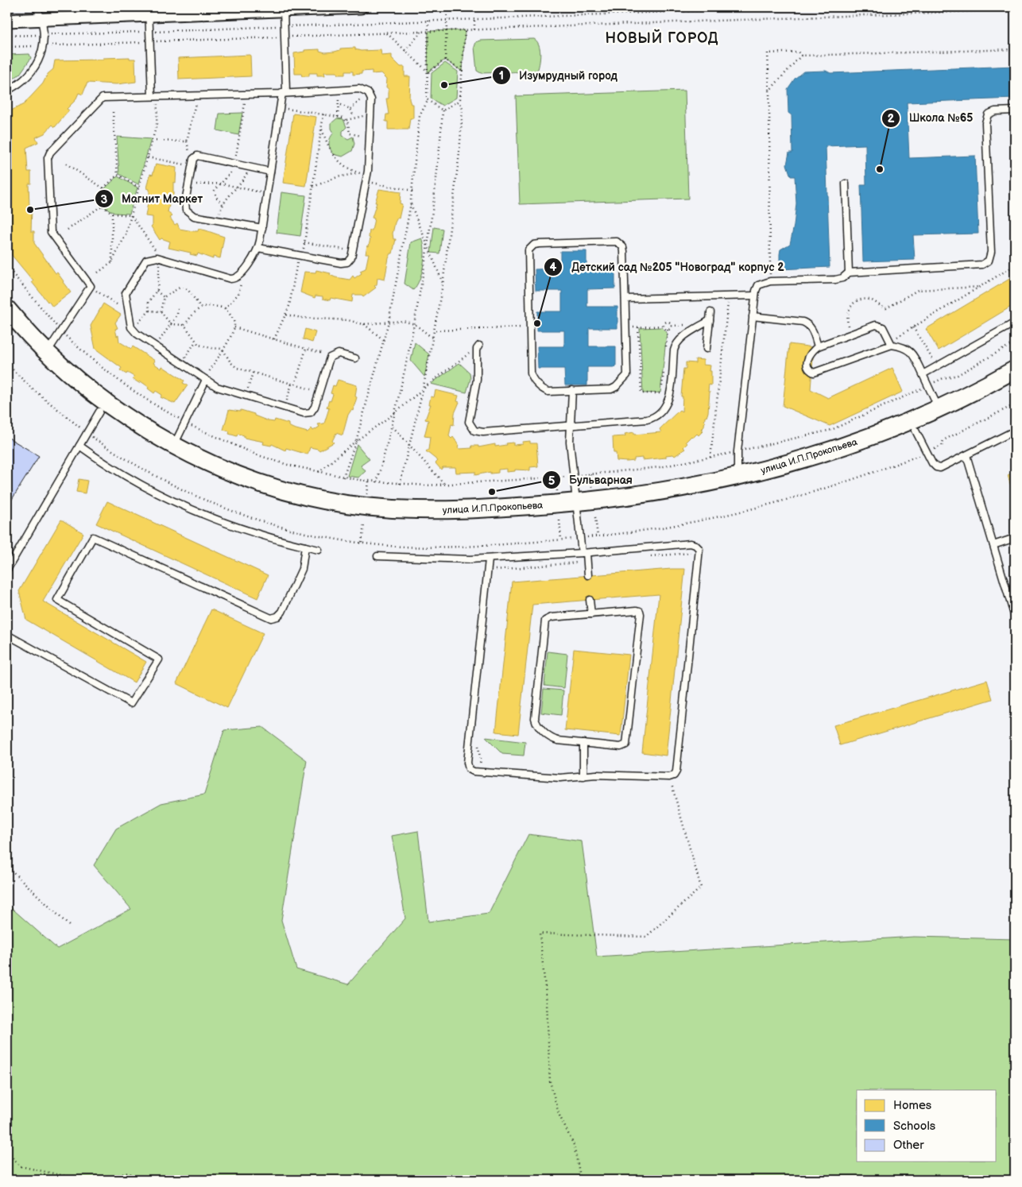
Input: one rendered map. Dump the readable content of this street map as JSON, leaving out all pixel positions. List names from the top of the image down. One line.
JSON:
{"streets":{"street":["улица И.П.Прокопьева"]},"districts":["НОВЫЙ ГОРОД"],"places":["Изумрудный город","Школа №65","Магнит Маркет","Детский сад №205 \"Новоград\" корпус 2","Бульварная"],"legend":["Homes","Schools","Other"]}
